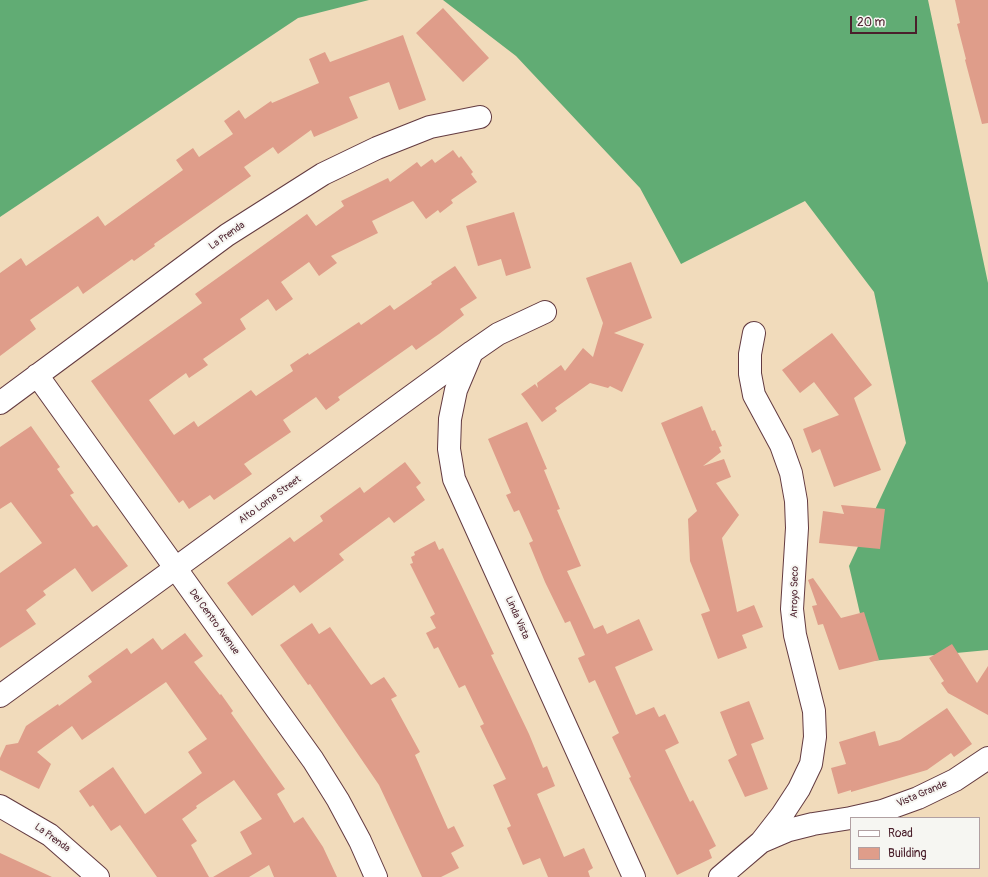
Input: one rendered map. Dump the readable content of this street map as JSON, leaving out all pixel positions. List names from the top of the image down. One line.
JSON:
{"streets":{"street":["La Prenda","Alto Loma Street","Arroyo Seco","Linda Vista","Del Centro Avenue","Vista Grande"]},"crossings":[["La Prenda","Del Centro Avenue"],["Alto Loma Street","Linda Vista"],["Alto Loma Street","Del Centro Avenue"],["Arroyo Seco","Vista Grande"]],"legend":["Road","Building"],"scale_bar":"20 m"}
